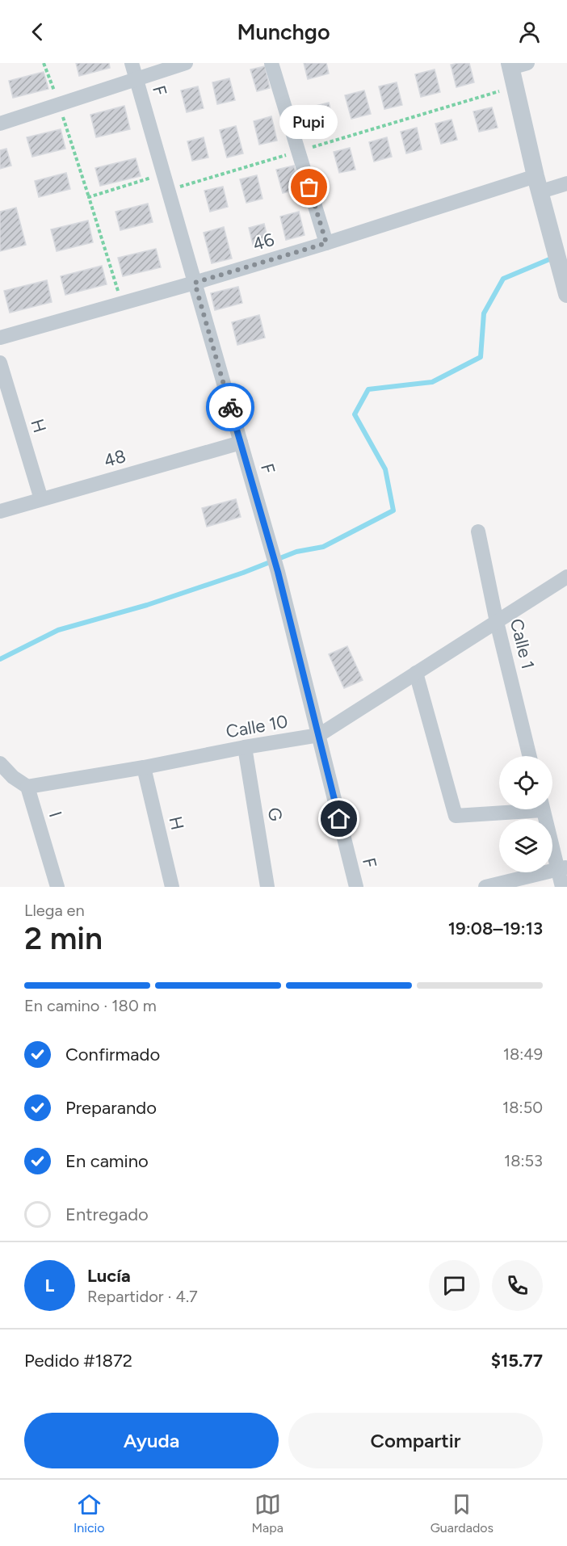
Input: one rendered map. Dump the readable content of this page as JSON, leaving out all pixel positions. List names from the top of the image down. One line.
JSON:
{"streets":{"street":["F","46","H","48","Calle 1","Calle 10","I","G"]},"crossings":[["F","46"],["F","48"],["F","Calle 10"],["H","48"],["H","Calle 10"],["Calle 1","Calle 10"],["Calle 10","I"],["Calle 10","G"]],"places":["Pupi"],"page":{"header":"Munchgo","bubble":"Pupi","heading":["2 min","Llega en","19:08–19:13"],"panel":["Lucía","Repartidor · 4.7","Pedido #1872","$15.77"],"bar":"En camino · 180 m","list":[["Confirmado","18:49"],["Preparando","18:50"],["En camino","18:53"],"Entregado"],"round":"L","buttons":["Ayuda","Compartir"],"tabs":["Inicio","Mapa","Guardados"]}}
